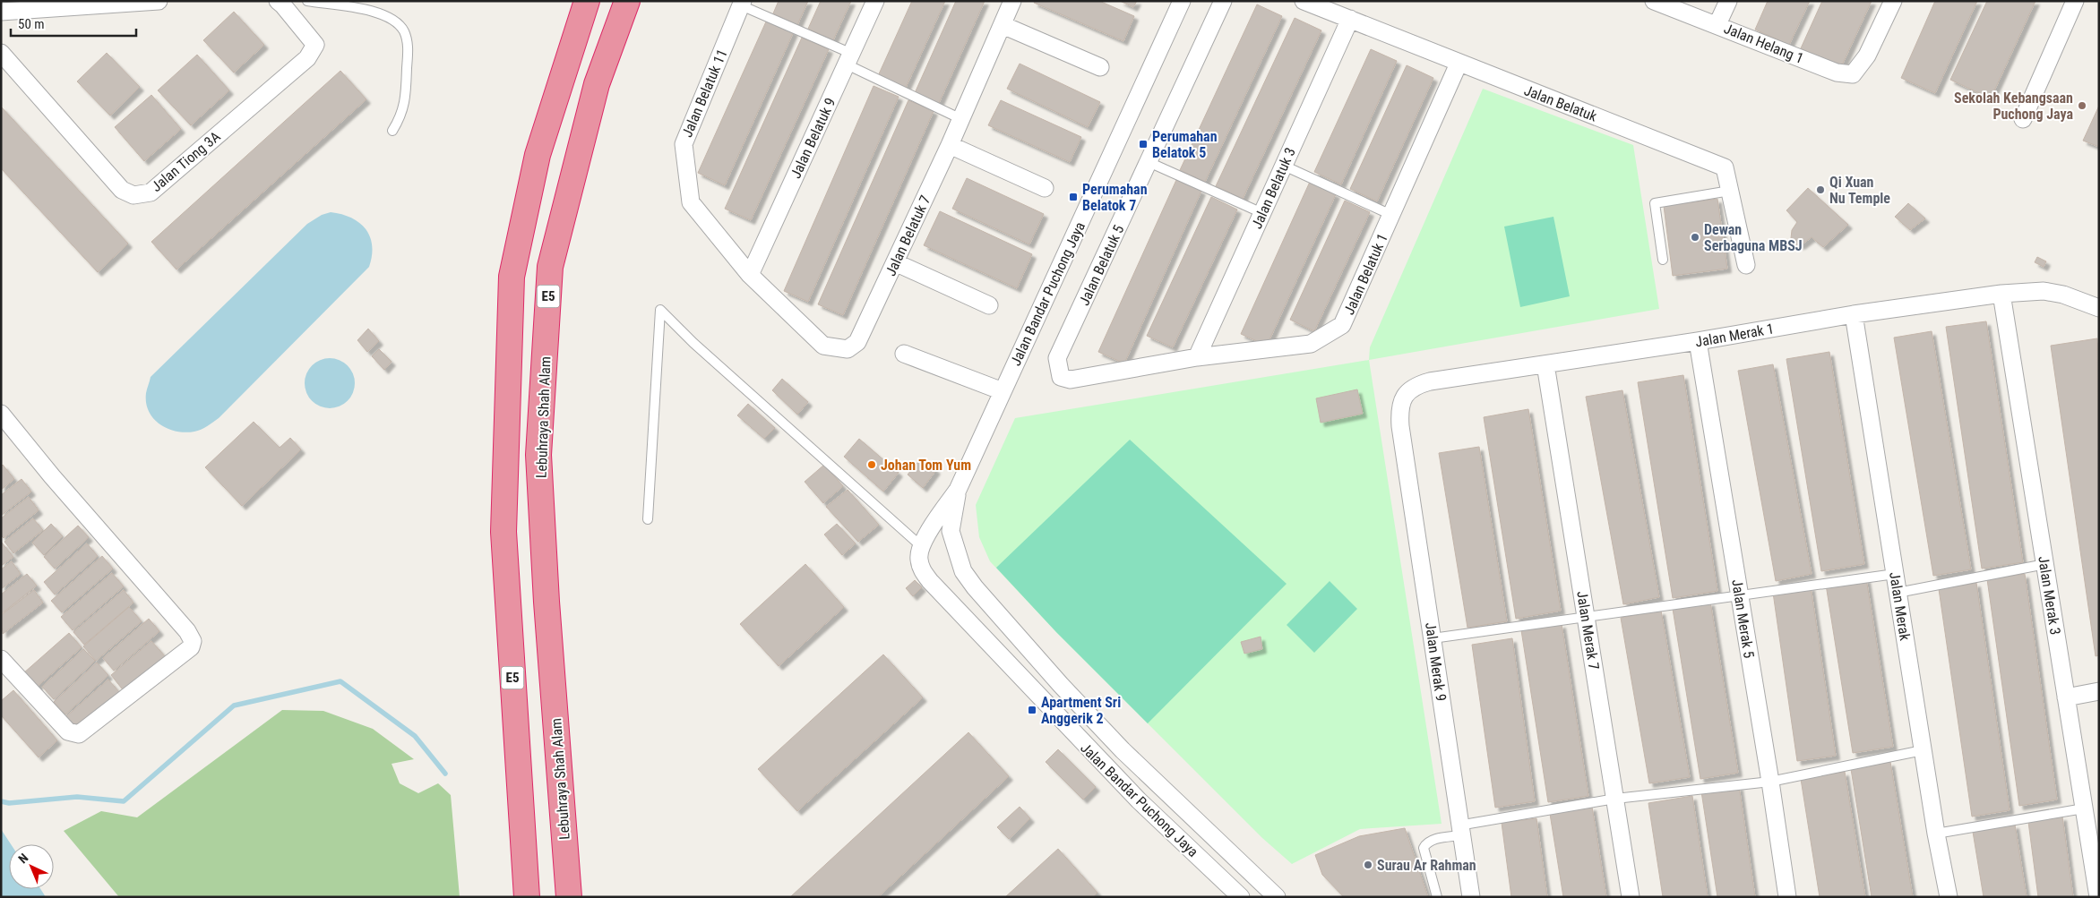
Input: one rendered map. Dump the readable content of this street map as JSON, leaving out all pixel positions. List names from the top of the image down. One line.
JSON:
{"streets":{"highway":["E5","Lebuhraya Shah Alam"],"street":["Jalan Helang 1","Jalan Belatuk 11","Jalan Belatuk","Jalan Belatuk 9","Jalan Tiong 3A","Jalan Belatuk 3","Jalan Belatuk 7","Jalan Belatuk 5","Jalan Belatuk 1","Jalan Bandar Puchong Jaya","Jalan Merak 1","Jalan Merak 3","Jalan Merak","Jalan Merak 5","Jalan Merak 7","Jalan Merak 9"]},"crossings":[["Jalan Belatuk 11","Jalan Belatuk 9"],["Jalan Belatuk 11","Jalan Belatuk 7"],["Jalan Belatuk","Jalan Belatuk 3"],["Jalan Belatuk","Jalan Belatuk 1"],["Jalan Belatuk 9","Jalan Belatuk 7"],["Jalan Belatuk 3","Jalan Belatuk 1"],["Jalan Belatuk 5","Jalan Belatuk 1"],["Jalan Merak 1","Jalan Merak 3"],["Jalan Merak 1","Jalan Merak"],["Jalan Merak 1","Jalan Merak 5"],["Jalan Merak 1","Jalan Merak 7"],["Jalan Merak 1","Jalan Merak 9"]],"places":{"other":["Sekolah Kebangsaan Puchong Jaya","Qi Xuan Nu Temple","Dewan Serbaguna MBSJ","Johan Tom Yum","Surau Ar Rahman"],"transit":["Perumahan Belatok 5","Perumahan Belatok 7","Apartment Sri Anggerik 2"]},"scale_bar":"50 m","north":"top left"}
